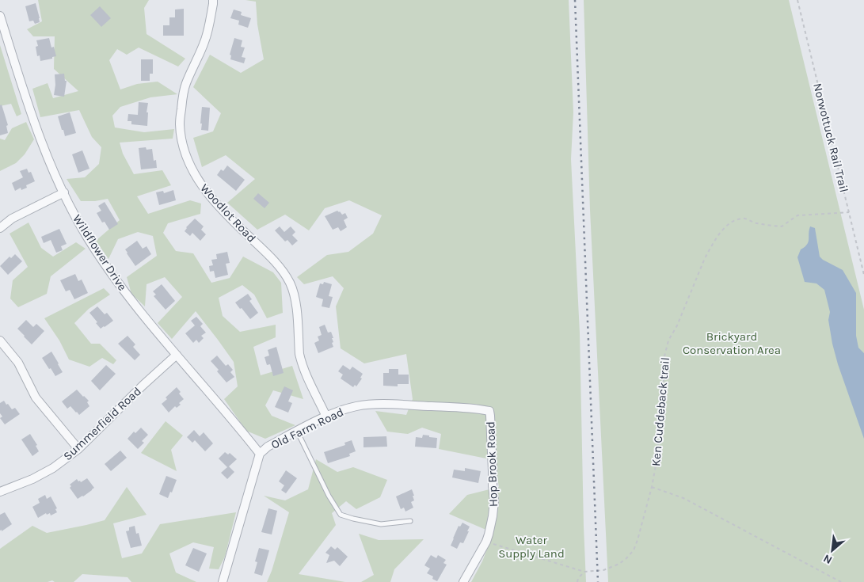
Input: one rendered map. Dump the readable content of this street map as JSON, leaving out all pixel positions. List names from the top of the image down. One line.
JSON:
{"streets":{"street":["Woodlot Road","Wildflower Drive","Summerfield Road","Old Farm Road","Hop Brook Road"],"path":["Norwottuck Rail Trail","Ken Cuddeback trail"]},"crossings":[["Norwottuck Rail Trail","Ken Cuddeback trail"],["Woodlot Road","Old Farm Road"],["Wildflower Drive","Summerfield Road"],["Wildflower Drive","Old Farm Road"],["Old Farm Road","Hop Brook Road"]],"parks":["Brickyard Conservation Area","Water Supply Land"],"north":"bottom left"}
